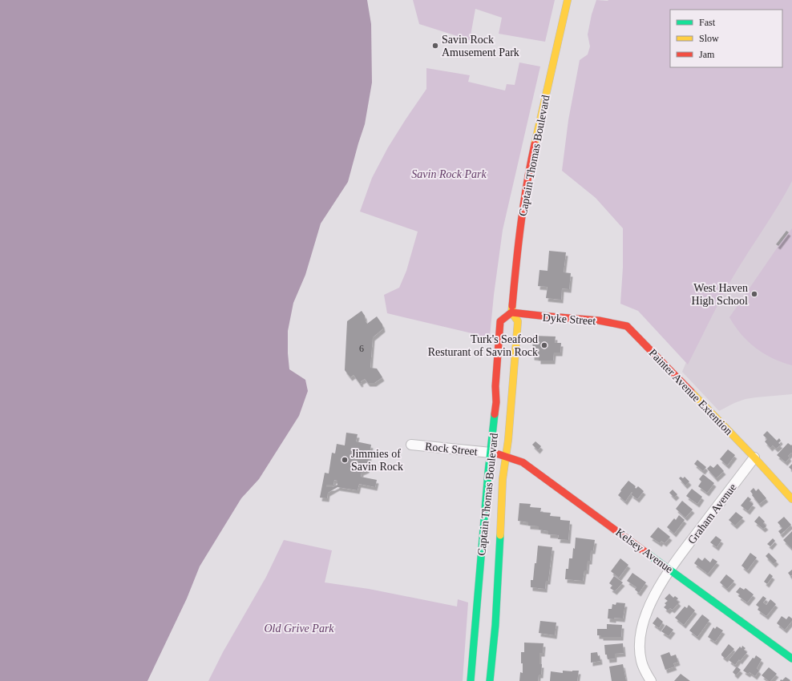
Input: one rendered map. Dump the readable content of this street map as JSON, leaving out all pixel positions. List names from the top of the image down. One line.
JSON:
{"streets":{"main road":["Captain Thomas Boulevard","Dyke Street","Painter Avenue Extention","Kelsey Avenue"],"street":["Rock Street","Graham Avenue"]},"crossings":[["Captain Thomas Boulevard","Dyke Street"],["Captain Thomas Boulevard","Rock Street"],["Captain Thomas Boulevard","Kelsey Avenue"],["Dyke Street","Painter Avenue Extention"],["Painter Avenue Extention","Graham Avenue"],["Rock Street","Kelsey Avenue"],["Graham Avenue","Kelsey Avenue"]],"parks":["Savin Rock Park","Old Grive Park"],"places":["Savin Rock Amusement Park","West Haven High School","Turk's Seafood Resturant of Savin Rock","Jimmies of Savin Rock"],"house_numbers":["6"],"legend":["Fast","Slow","Jam"]}
